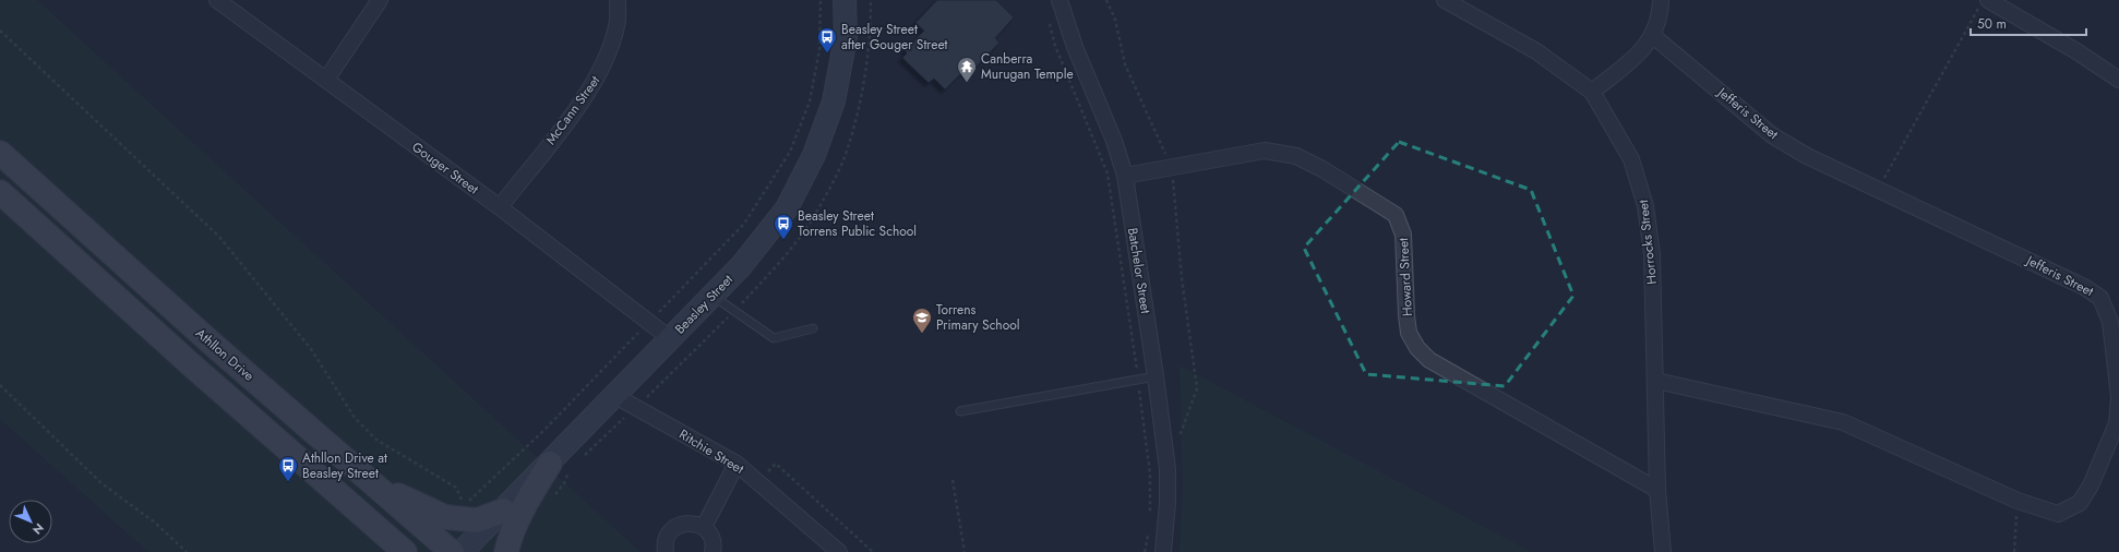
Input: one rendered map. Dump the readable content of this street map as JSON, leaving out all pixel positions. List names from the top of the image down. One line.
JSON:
{"streets":{"main road":["Beasley Street","Athllon Drive"],"street":["McCann Street","Jefferis Street","Gouger Street","Horrocks Street","Batchelor Street","Howard Street","Ritchie Street"]},"crossings":[["McCann Street","Gouger Street"],["Jefferis Street","Horrocks Street"],["Gouger Street","Beasley Street"],["Horrocks Street","Howard Street"],["Batchelor Street","Howard Street"],["Beasley Street","Ritchie Street"]],"places":{"bus stop":["Beasley Street after Gouger Street","Beasley Street Torrens Public School","Athllon Drive at Beasley Street"],"temple":["Canberra Murugan Temple"],"school or university":["Torrens Primary School"]},"scale_bar":"50 m","north":"bottom right"}
